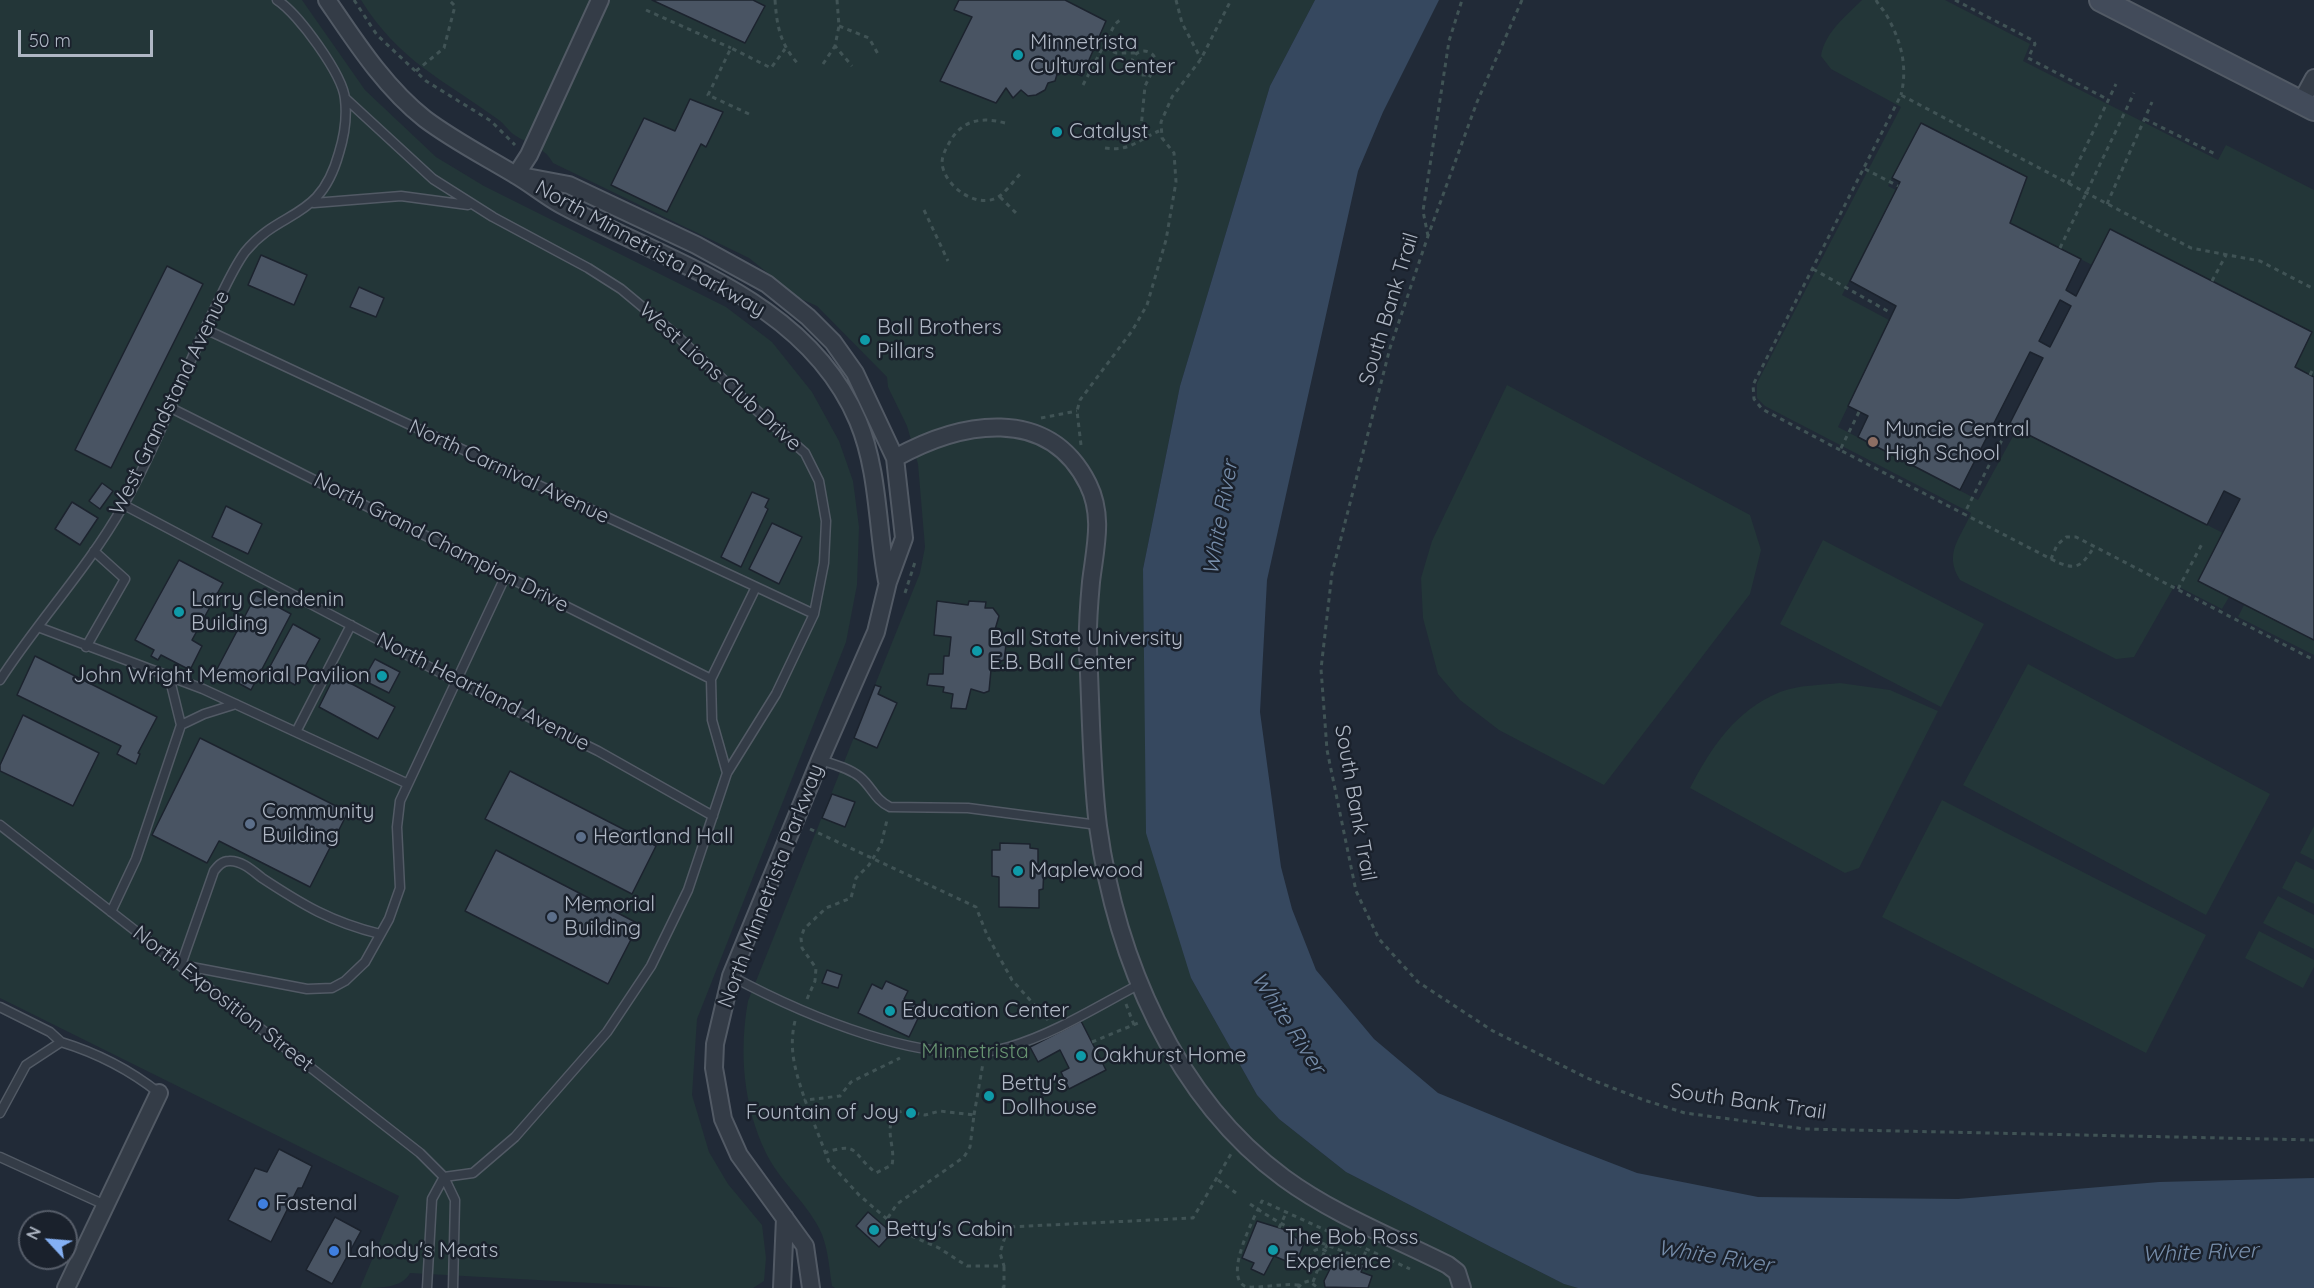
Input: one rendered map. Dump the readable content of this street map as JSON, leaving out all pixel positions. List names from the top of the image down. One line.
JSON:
{"streets":{"street":["North Minnetrista Parkway"],"lane":["West Lions Club Drive","West Grandstand Avenue","North Carnival Avenue","North Grand Champion Drive","North Heartland Avenue","North Exposition Street"],"path":["South Bank Trail"]},"crossings":[["West Lions Club Drive","North Carnival Avenue"],["West Lions Club Drive","North Heartland Avenue"],["West Lions Club Drive","North Exposition Street"],["West Grandstand Avenue","North Carnival Avenue"],["West Grandstand Avenue","North Grand Champion Drive"],["West Grandstand Avenue","North Heartland Avenue"]],"water":["White River"],"parks":["Minnetrista"],"places":["Minnetrista Cultural Center","Catalyst","Ball Brothers Pillars","Muncie Central High School","Larry Clendenin Building","Ball State University E.B. Ball Center","John Wright Memorial Pavilion","Community Building","Heartland Hall","Maplewood","Memorial Building","Education Center","Oakhurst Home","Betty's Dollhouse","Fountain of Joy","Fastenal","Betty's Cabin","The Bob Ross Experience","Lahody's Meats"],"scale_bar":"50 m","north":"top left"}
